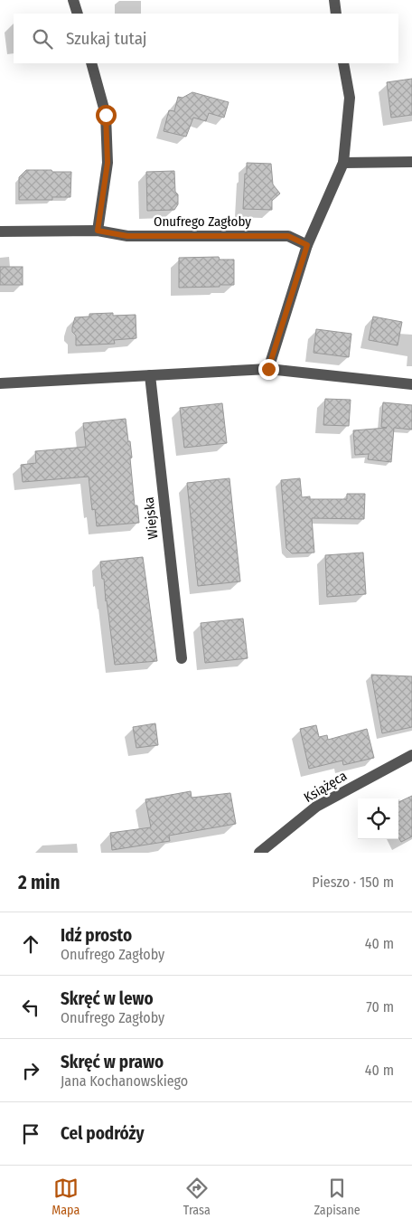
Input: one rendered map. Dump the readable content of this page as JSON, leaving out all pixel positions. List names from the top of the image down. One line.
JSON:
{"streets":{"street":["Onufrego Zagłoby","Wiejska","Książęca"]},"page":{"search":"Szukaj tutaj","heading":["2 min","Pieszo · 150 m"],"list":[["Idź prosto","Onufrego Zagłoby","40 m"],["Skręć w lewo","Onufrego Zagłoby","70 m"],["Skręć w prawo","Jana Kochanowskiego","40 m"],"Cel podróży"],"nav":["Mapa","Trasa","Zapisane"]}}
